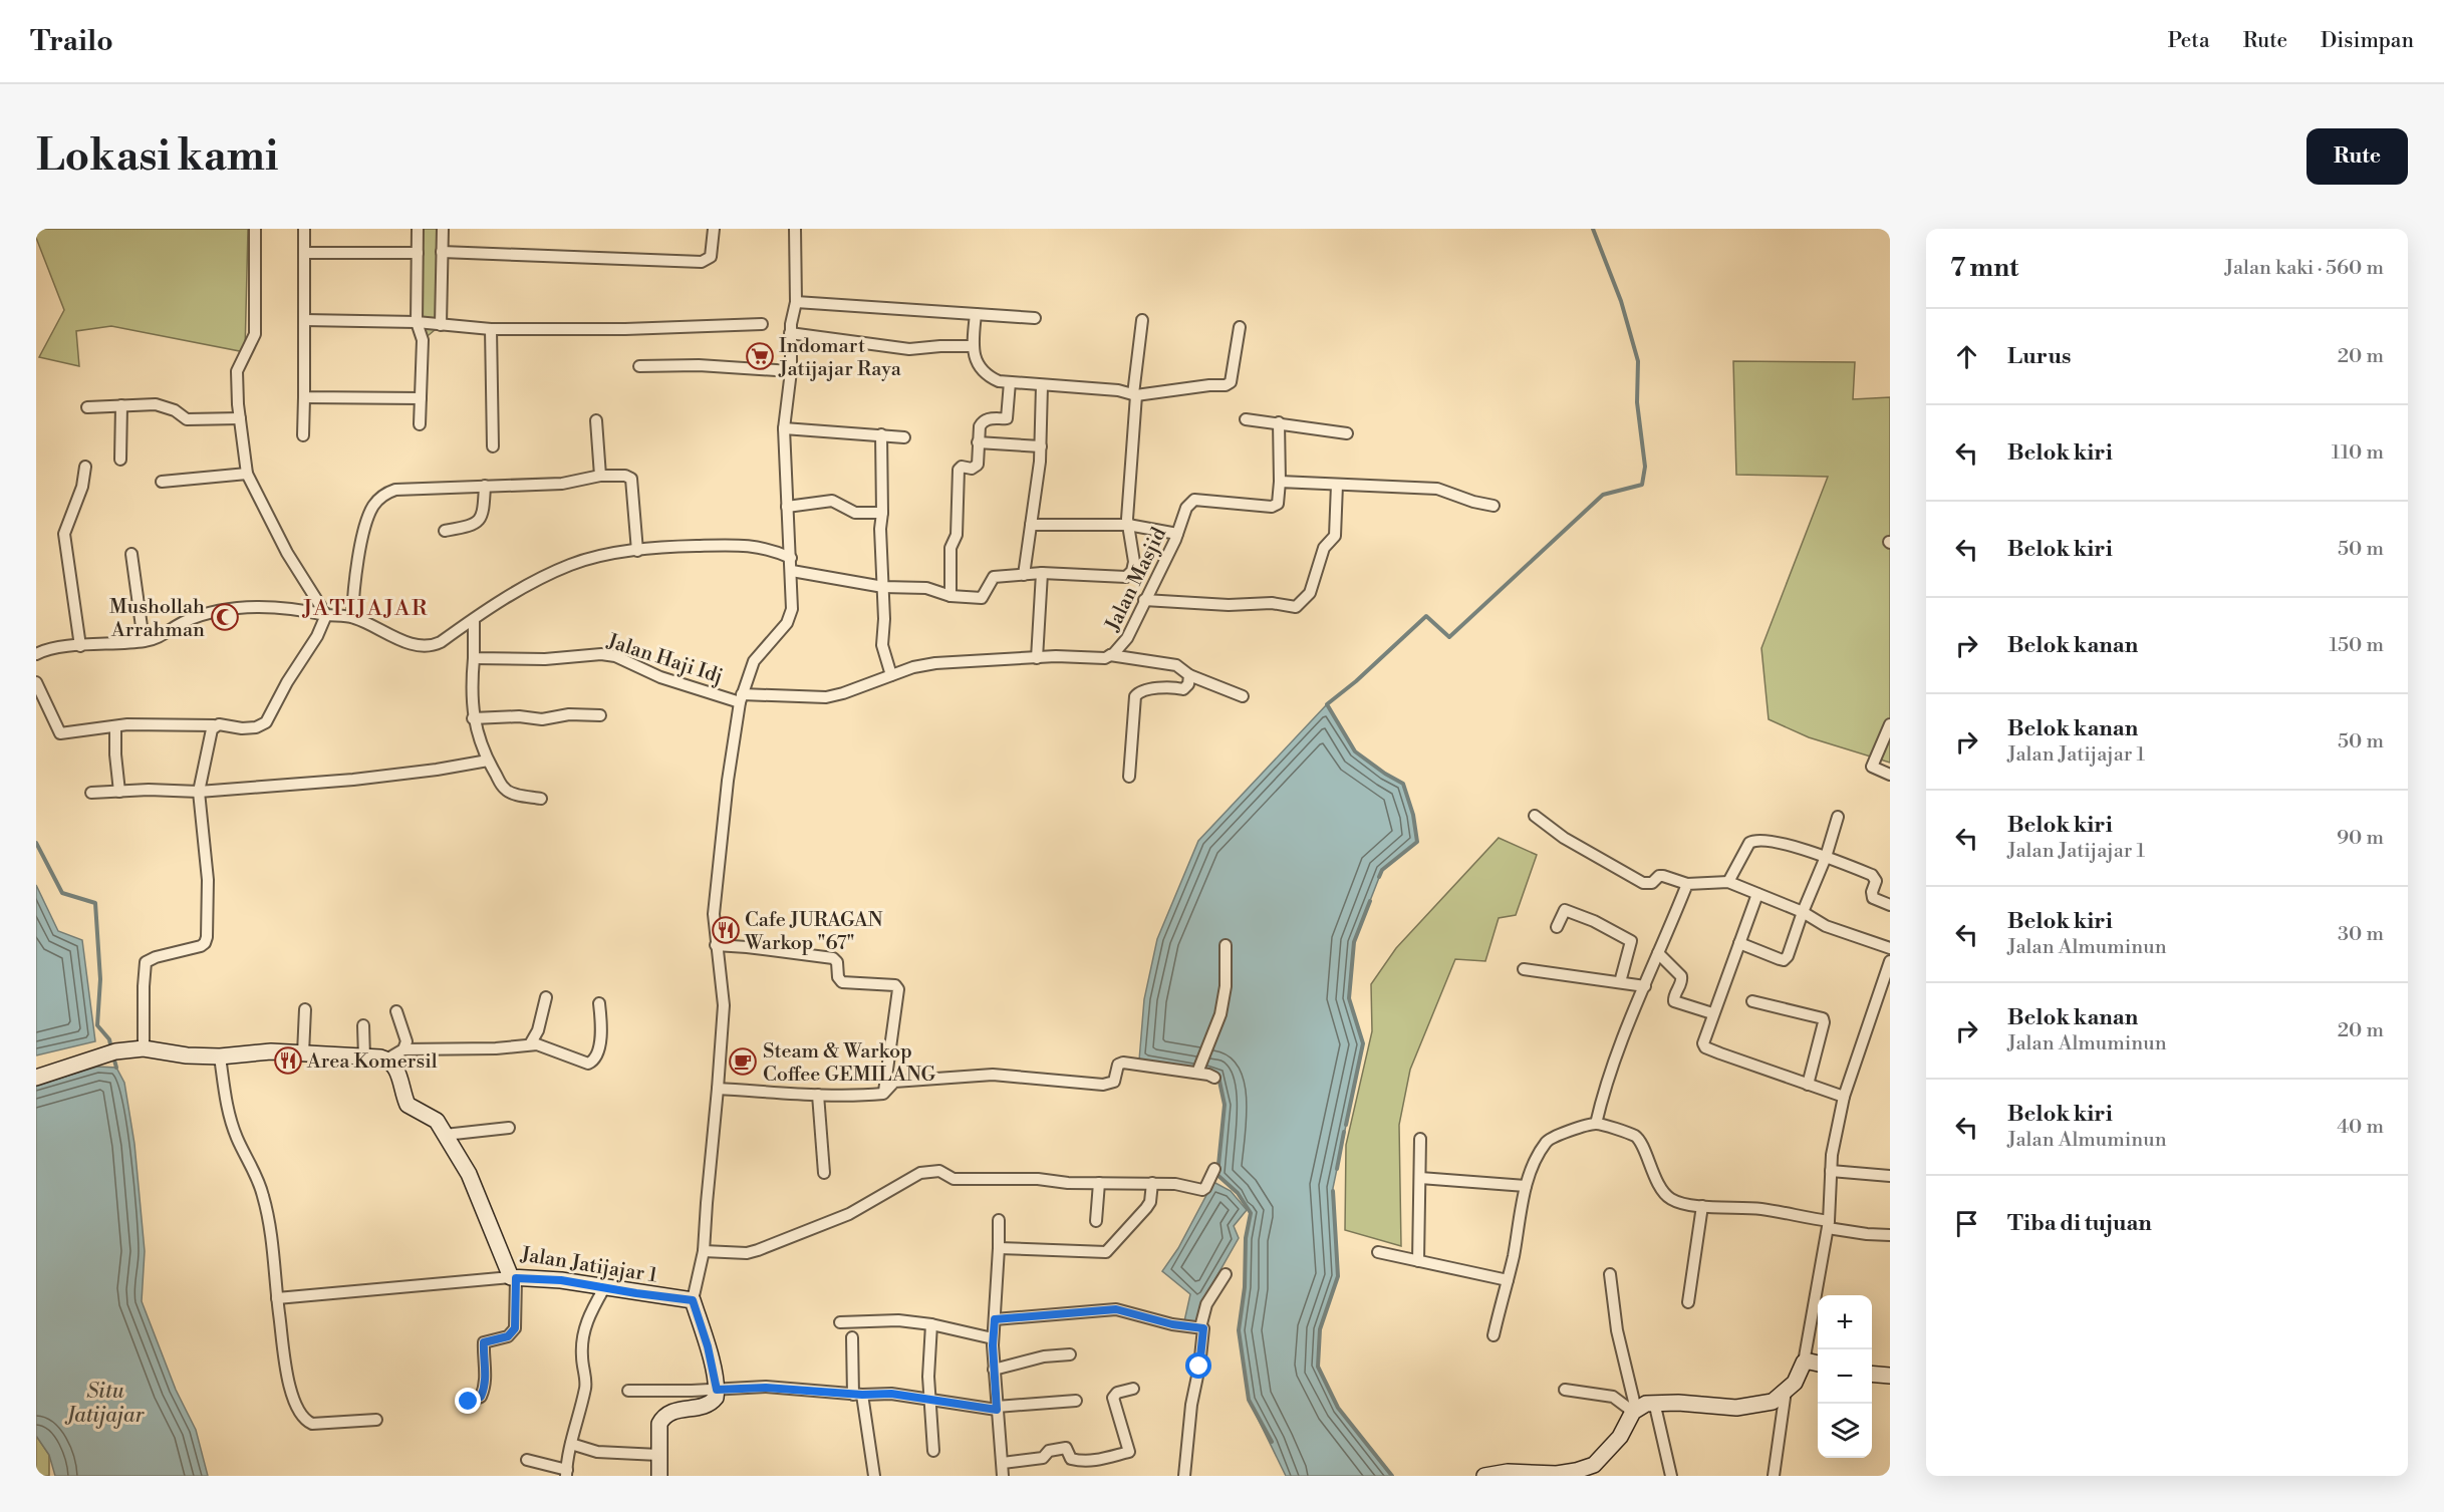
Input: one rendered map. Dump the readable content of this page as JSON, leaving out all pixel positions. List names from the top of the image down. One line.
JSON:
{"streets":{"street":["Jalan Masjid","Jalan Haji Idj","Jalan Jatijajar 1"]},"crossings":[["Jalan Masjid","Jalan Haji Idj"]],"districts":["JATIJAJAR"],"water":["Situ Jatijajar"],"places":{"supermarket":["Indomart Jatijajar Raya"],"mosque":["Mushollah Arrahman"],"restaurant":["Cafe JURAGAN Warkop \"67\"","Area Komersil"],"cafe":["Steam & Warkop Coffee GEMILANG"]},"page":{"header":"Trailo","nav":["Peta","Rute","Disimpan"],"buttons":"Rute","title":"Lokasi kami","heading":["7 mnt","Jalan kaki · 560 m"],"list":[["Lurus","20 m"],["Belok kiri","110 m"],["Belok kiri","50 m"],["Belok kanan","150 m"],["Belok kanan","Jalan Jatijajar 1","50 m"],["Belok kiri","Jalan Jatijajar 1","90 m"],["Belok kiri","Jalan Almuminun","30 m"],["Belok kanan","Jalan Almuminun","20 m"],["Belok kiri","Jalan Almuminun","40 m"],"Tiba di tujuan"],"map_buttons":["+","−"]}}
